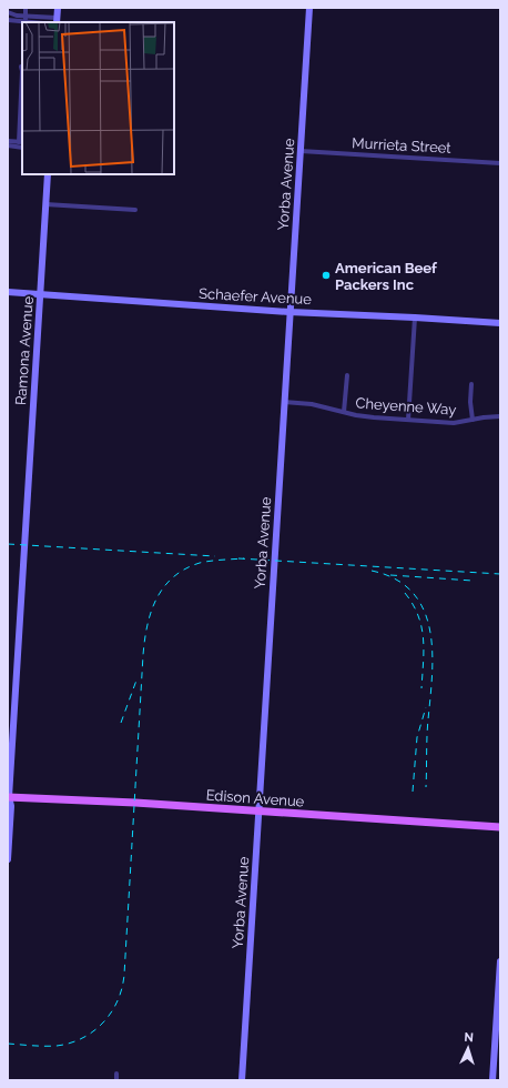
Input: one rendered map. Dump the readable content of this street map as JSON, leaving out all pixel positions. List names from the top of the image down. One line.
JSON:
{"streets":{"main road":["Edison Avenue"],"street":["Murrieta Street","Yorba Avenue","Schaefer Avenue","Ramona Avenue","Cheyenne Way"]},"crossings":[["Murrieta Street","Yorba Avenue"],["Yorba Avenue","Schaefer Avenue"],["Yorba Avenue","Cheyenne Way"],["Yorba Avenue","Edison Avenue"],["Schaefer Avenue","Ramona Avenue"],["Ramona Avenue","Edison Avenue"]],"places":["American Beef Packers Inc"],"north":"top"}
